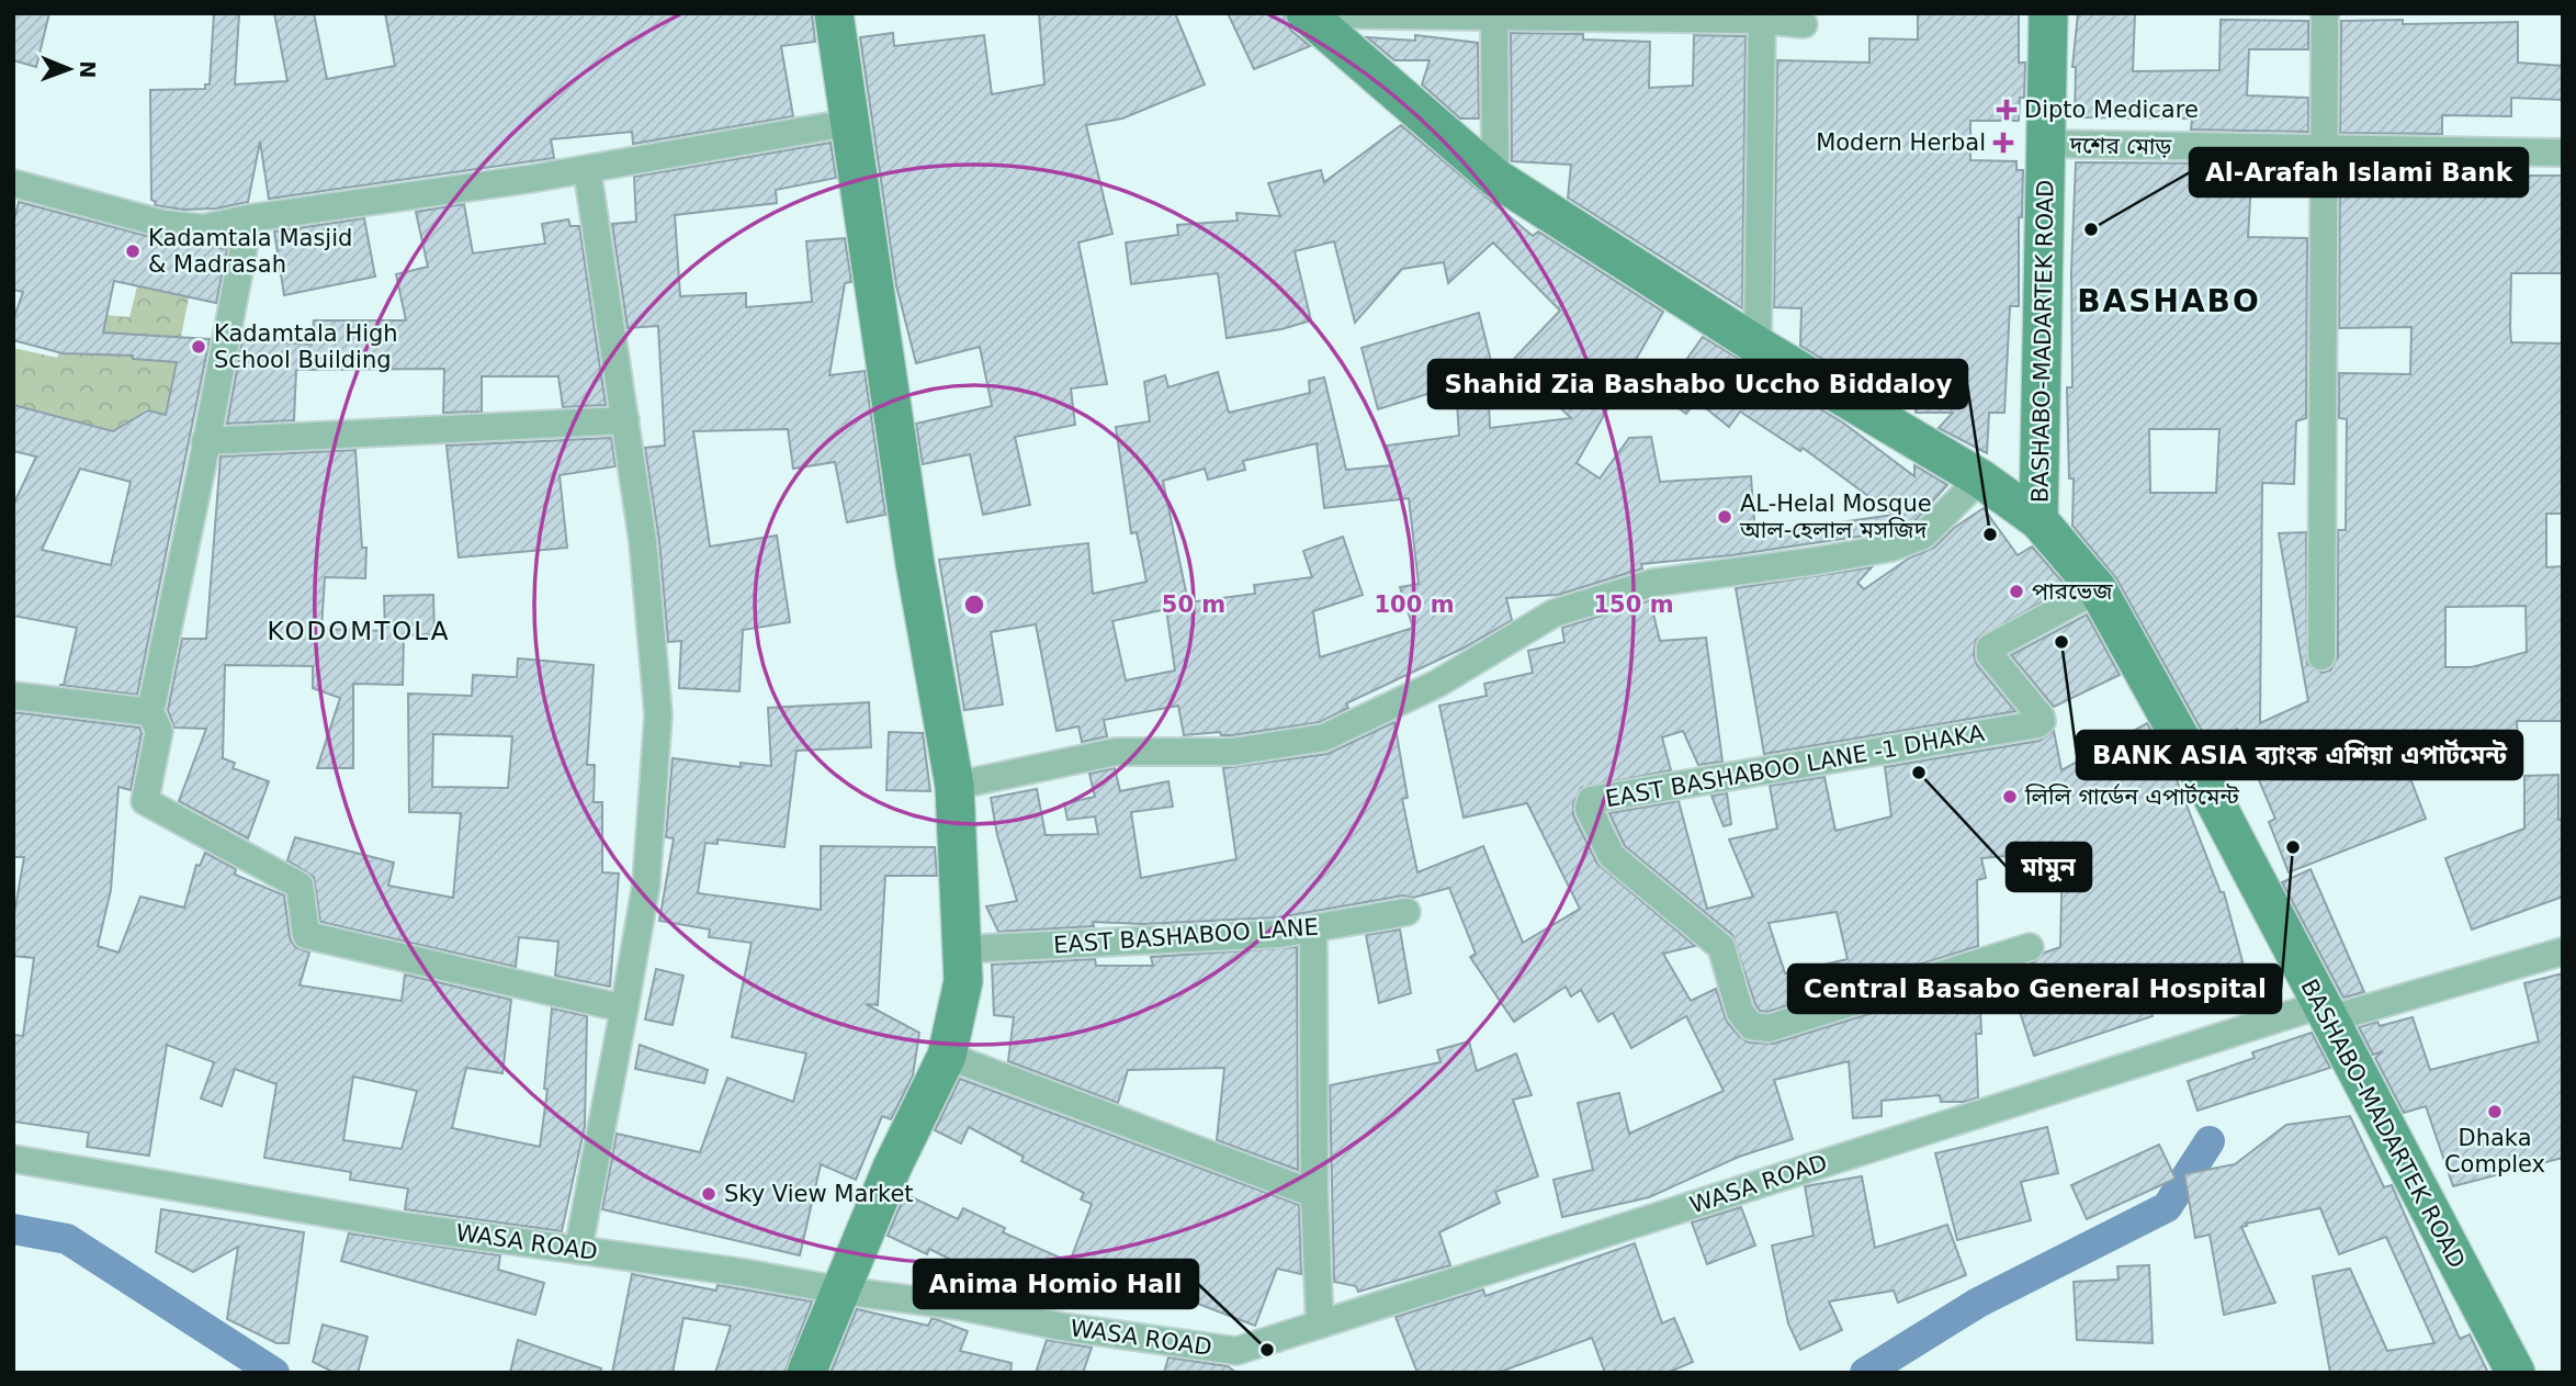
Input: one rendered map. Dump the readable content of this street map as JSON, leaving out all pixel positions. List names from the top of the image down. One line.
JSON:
{"streets":{"street":["দশের মোড়","BASHABO-MADARTEK ROAD","EAST BASHABOO LANE -1 DHAKA","EAST BASHABOO LANE","WASA ROAD"]},"crossings":[["দশের মোড়","BASHABO-MADARTEK ROAD"],["BASHABO-MADARTEK ROAD","EAST BASHABOO LANE -1 DHAKA"],["BASHABO-MADARTEK ROAD","WASA ROAD"]],"districts":["BASHABO","KODOMTOLA"],"places":{"health":["Dipto Medicare","Modern Herbal"],"other":["Al-Arafah Islami Bank","Kadamtala Masjid & Madrasah","Kadamtala High School Building","AL-Helal Mosque আল-হেলাল মসজিদ","Shahid Zia Bashabo Uccho Biddaloy","পারভেজ","BANK ASIA ব্যাংক এশিয়া এপার্টমেন্ট","মামুন","লিলি গার্ডেন এপার্টমেন্ট","Central Basabo General Hospital","Dhaka Complex","Sky View Market","Anima Homio Hall"]},"north":"right","rings":["50 m","100 m","150 m"]}
